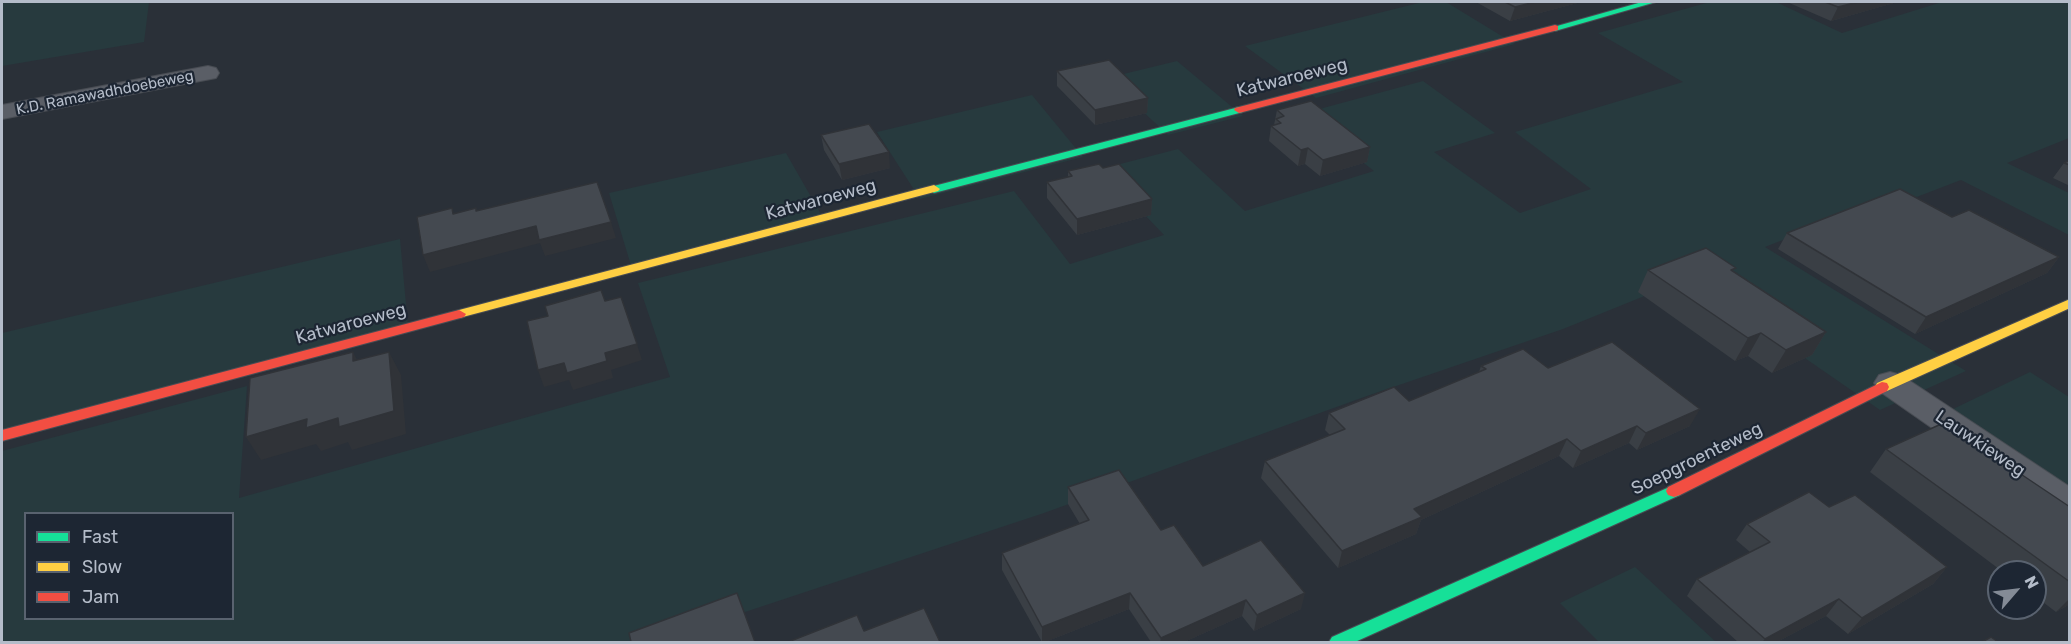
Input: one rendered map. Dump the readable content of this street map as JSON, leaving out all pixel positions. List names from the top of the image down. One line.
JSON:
{"streets":{"street":["Katwaroeweg","K.D. Ramawadhdoebeweg","Lauwkieweg","Soepgroenteweg"]},"crossings":[["Lauwkieweg","Soepgroenteweg"]],"legend":["Fast","Slow","Jam"],"north":"top right"}
